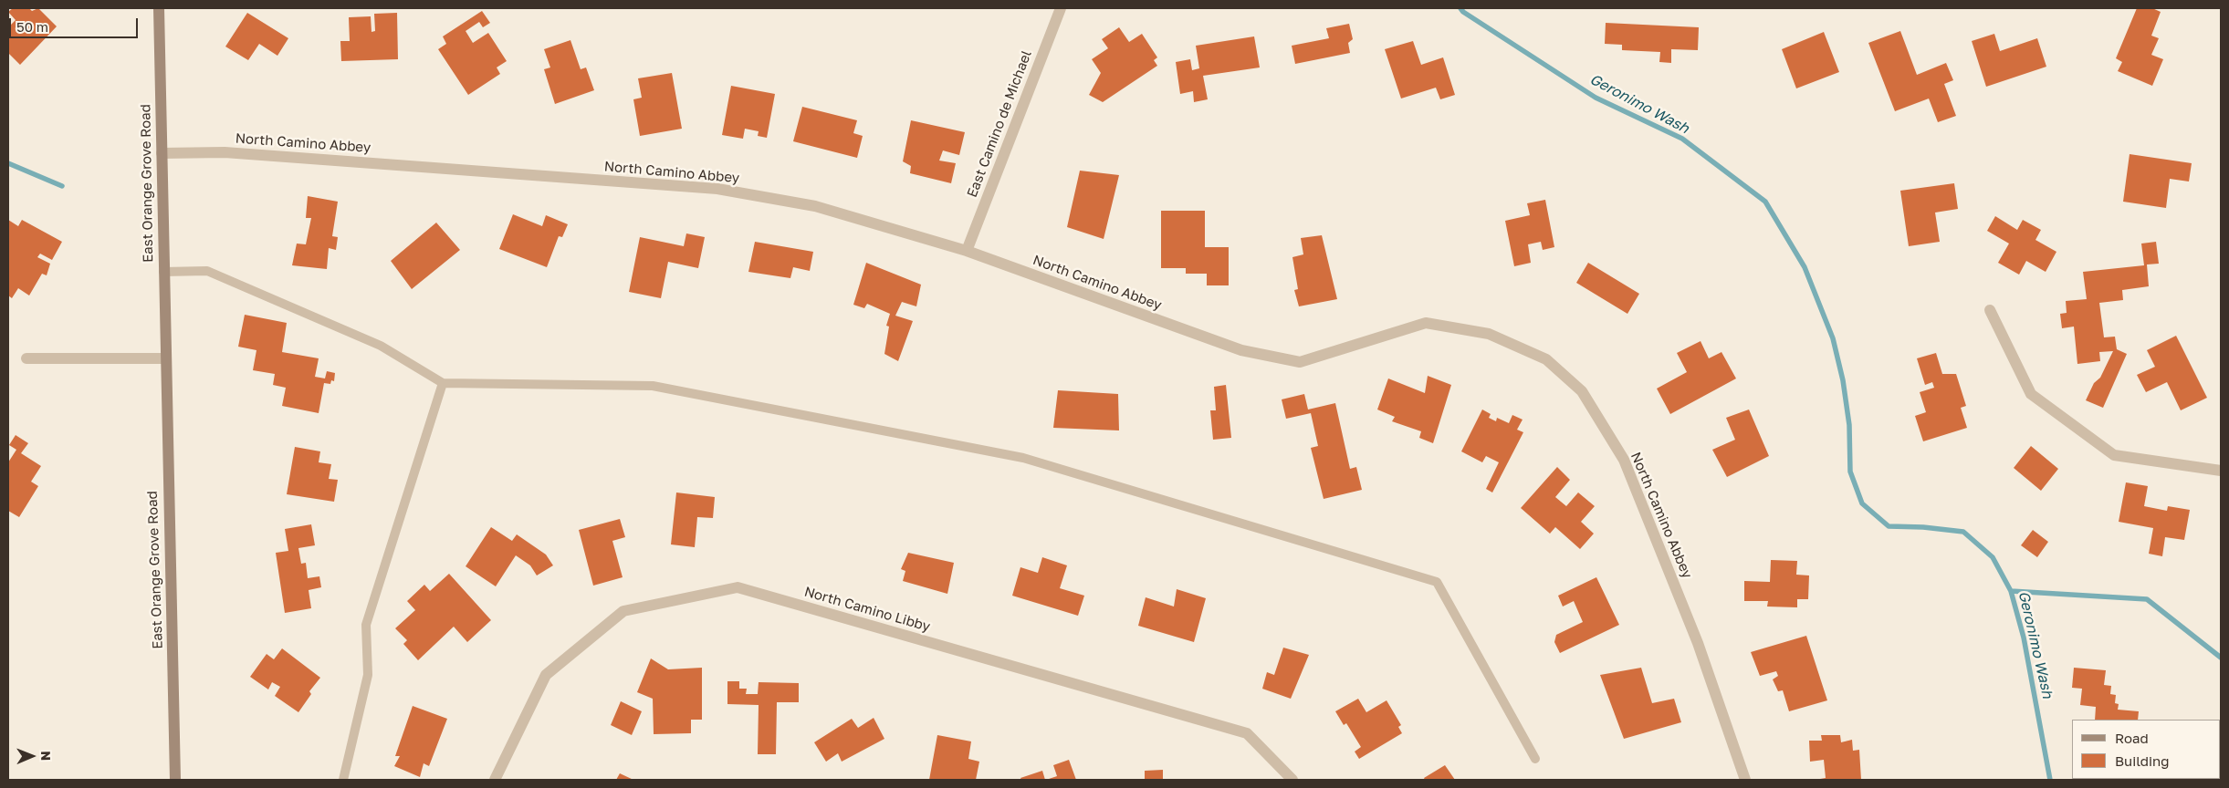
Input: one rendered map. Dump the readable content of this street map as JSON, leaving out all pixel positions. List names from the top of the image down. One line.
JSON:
{"streets":{"main road":["East Orange Grove Road"],"street":["East Camino de Michael","North Camino Abbey","North Camino Libby"]},"crossings":[["East Camino de Michael","North Camino Abbey"],["North Camino Abbey","East Orange Grove Road"]],"water":["Geronimo Wash"],"legend":["Road","Building"],"scale_bar":"50 m","north":"right"}
